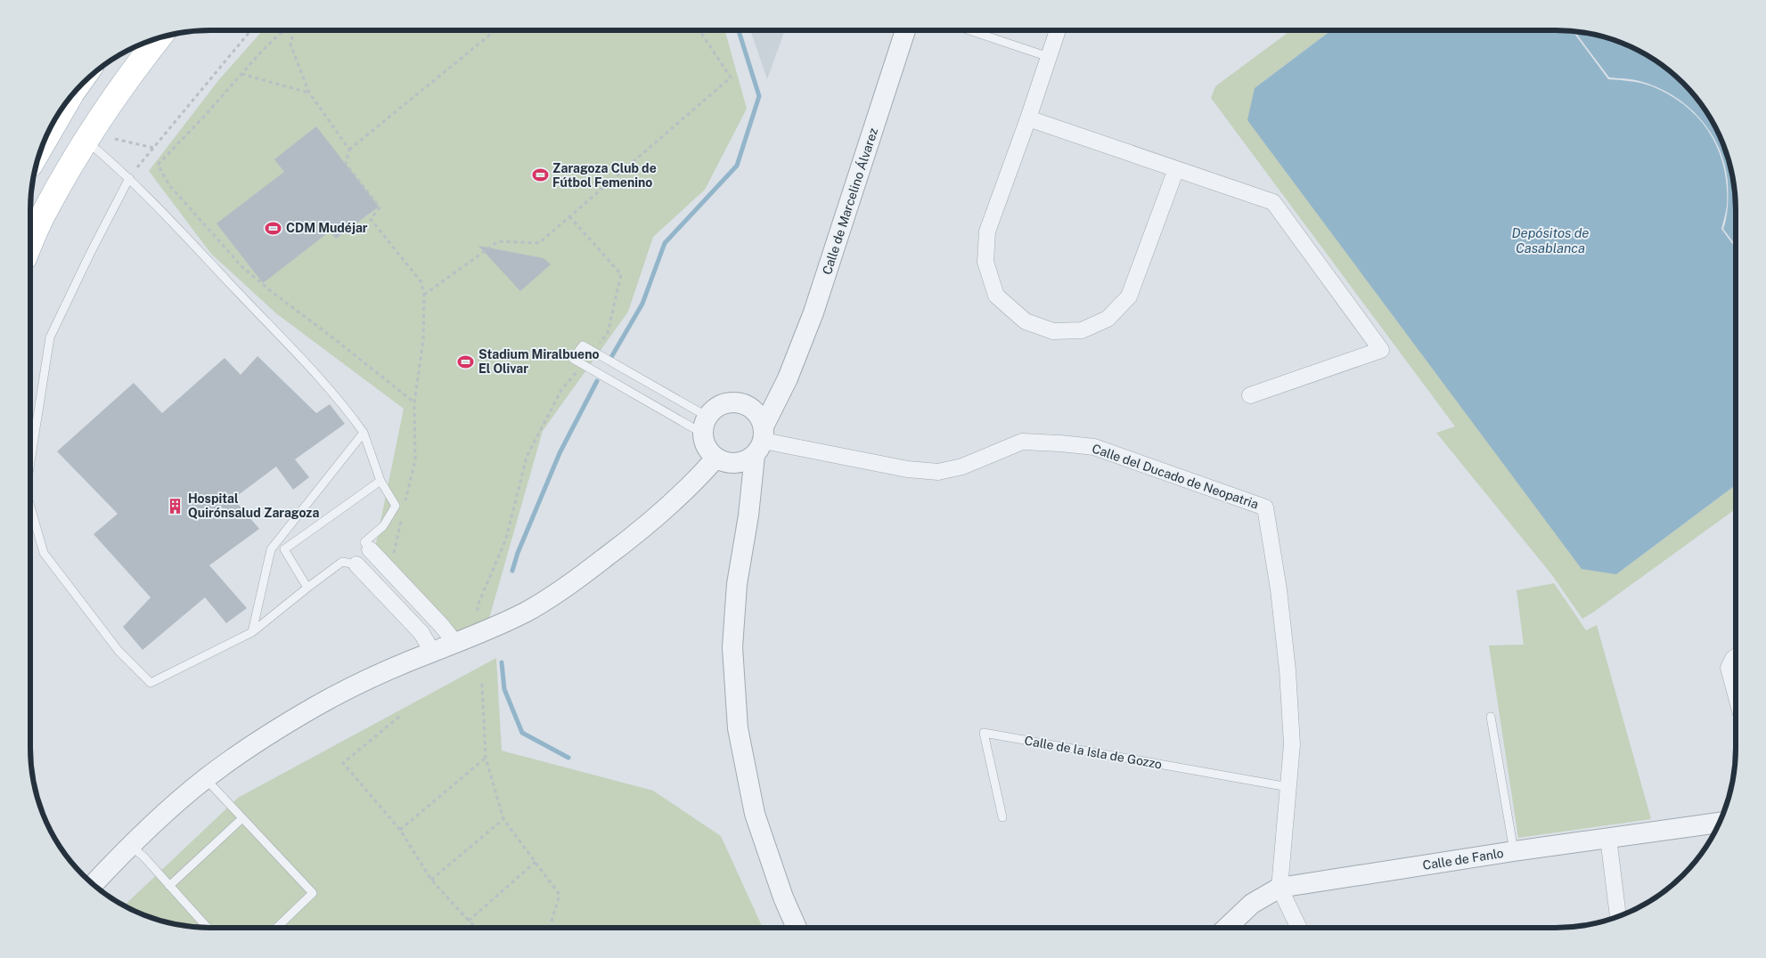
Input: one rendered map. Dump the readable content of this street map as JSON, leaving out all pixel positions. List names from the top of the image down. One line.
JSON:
{"streets":{"street":["Calle de Marcelino Álvarez","Calle del Ducado de Neopatria","Calle de Fanlo"],"lane":["Calle de la Isla de Gozzo"]},"crossings":[["Calle de Marcelino Álvarez","Calle del Ducado de Neopatria"],["Calle del Ducado de Neopatria","Calle de la Isla de Gozzo"],["Calle del Ducado de Neopatria","Calle de Fanlo"]],"water":["Depósitos de Casablanca"],"places":{"sports":["Zaragoza Club de Fútbol Femenino","CDM Mudéjar","Stadium Miralbueno El Olivar"],"building":["Hospital Quirónsalud Zaragoza"]}}
